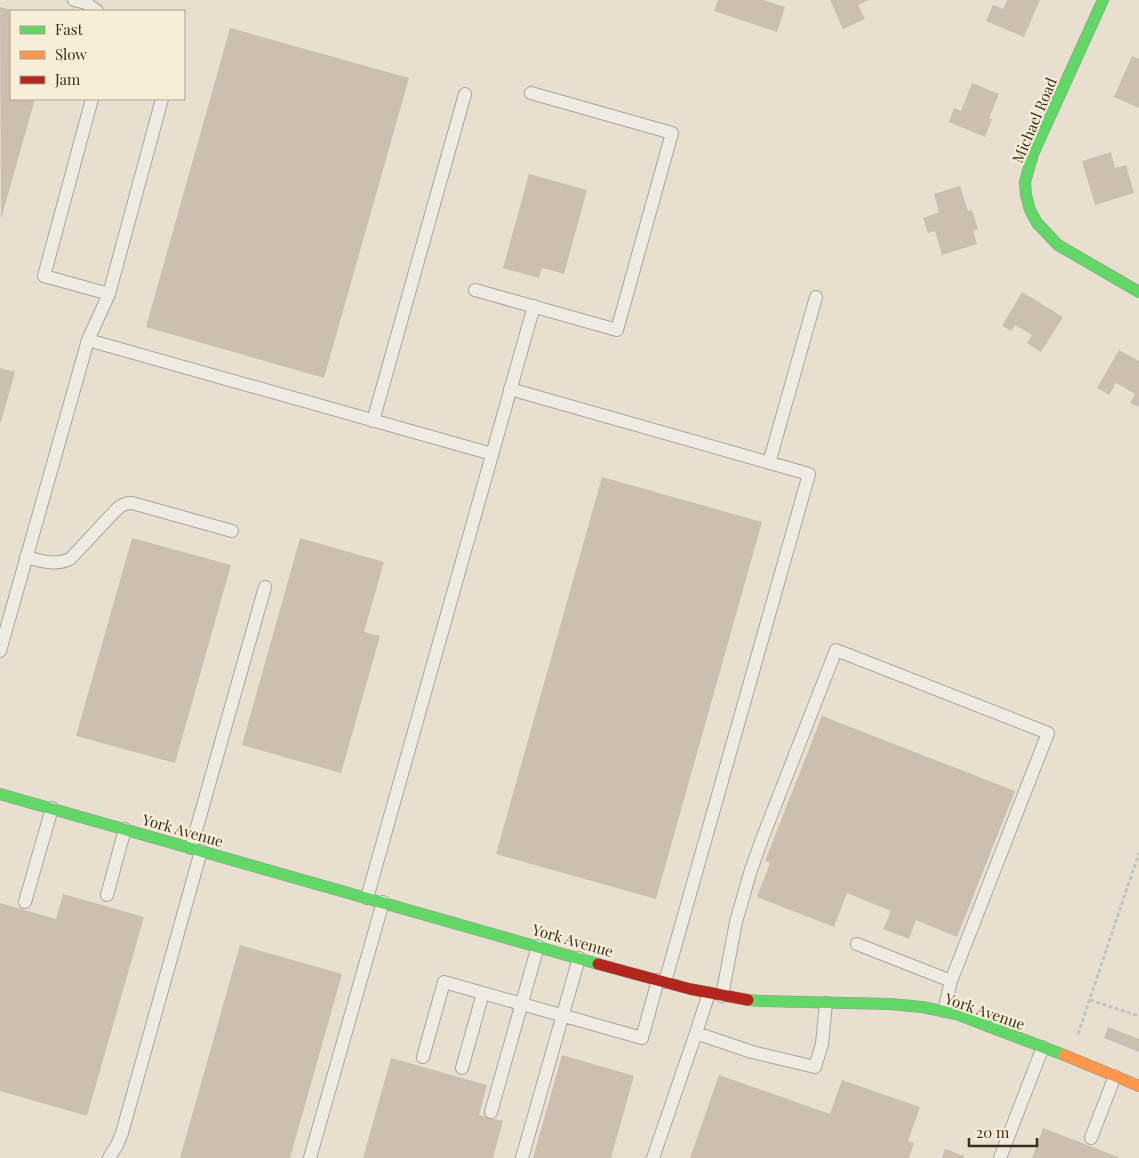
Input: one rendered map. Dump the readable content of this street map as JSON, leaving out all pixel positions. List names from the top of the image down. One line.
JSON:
{"streets":{"street":["Michael Road","York Avenue"]},"legend":["Fast","Slow","Jam"],"scale_bar":"20 m"}
